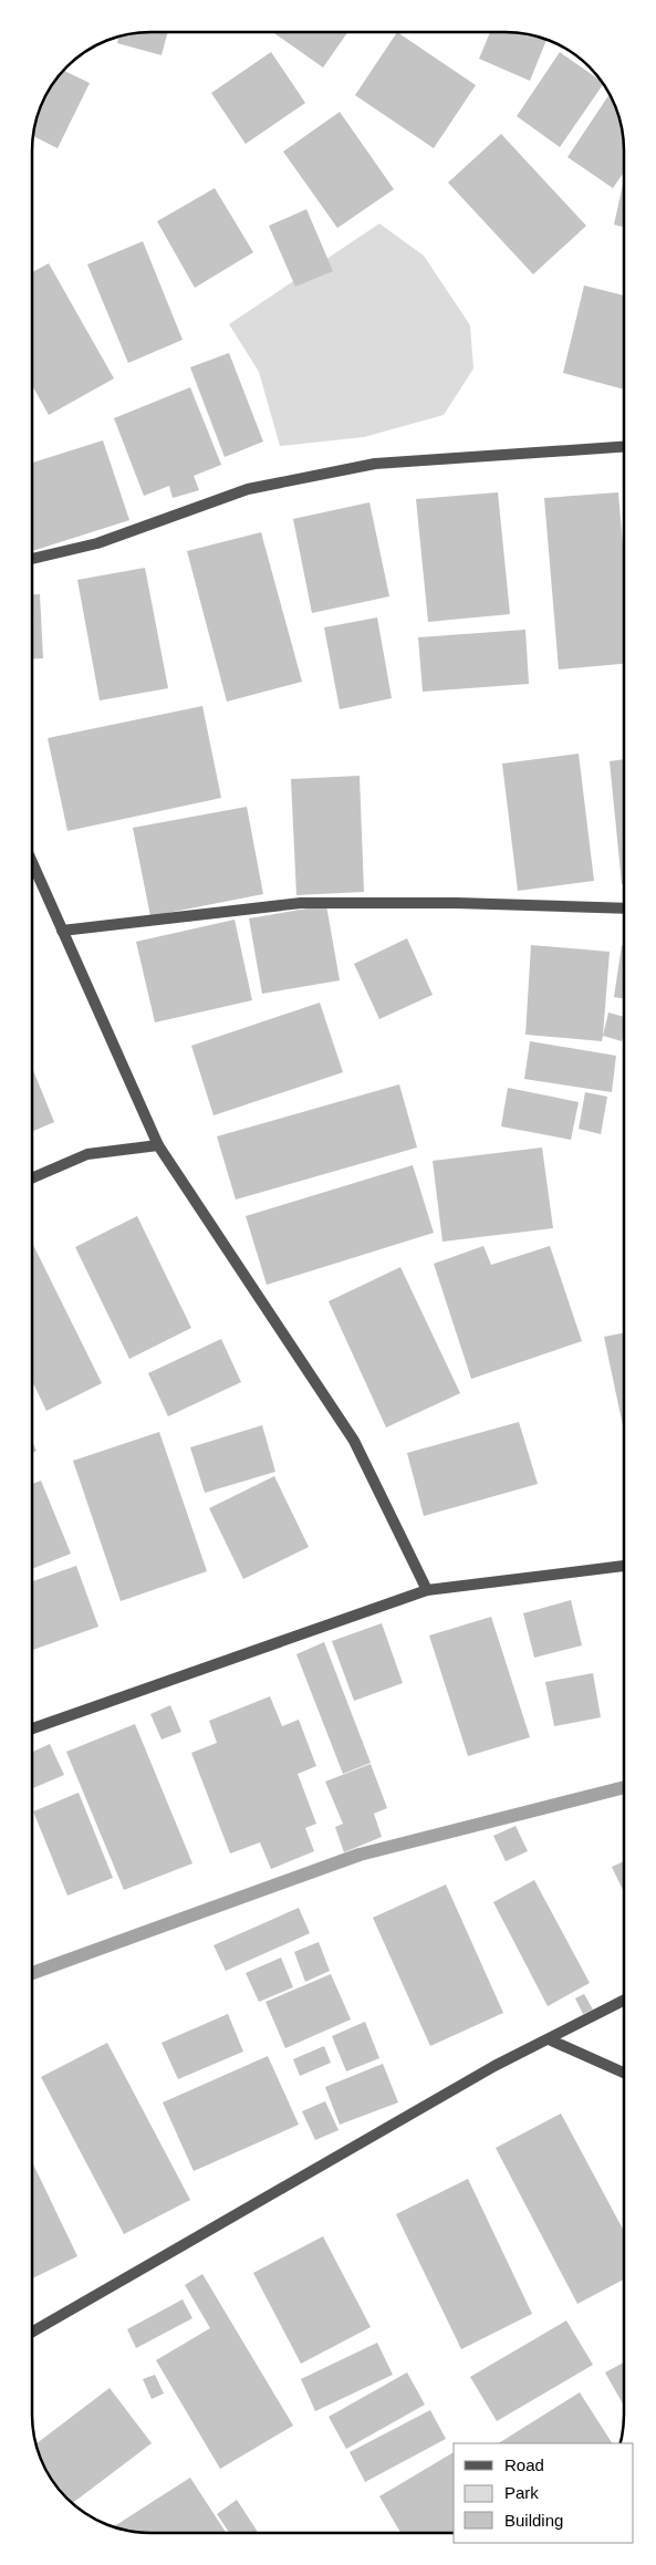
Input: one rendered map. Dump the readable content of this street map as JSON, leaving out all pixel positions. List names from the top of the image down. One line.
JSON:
{"legend":["Road","Park","Building"]}
